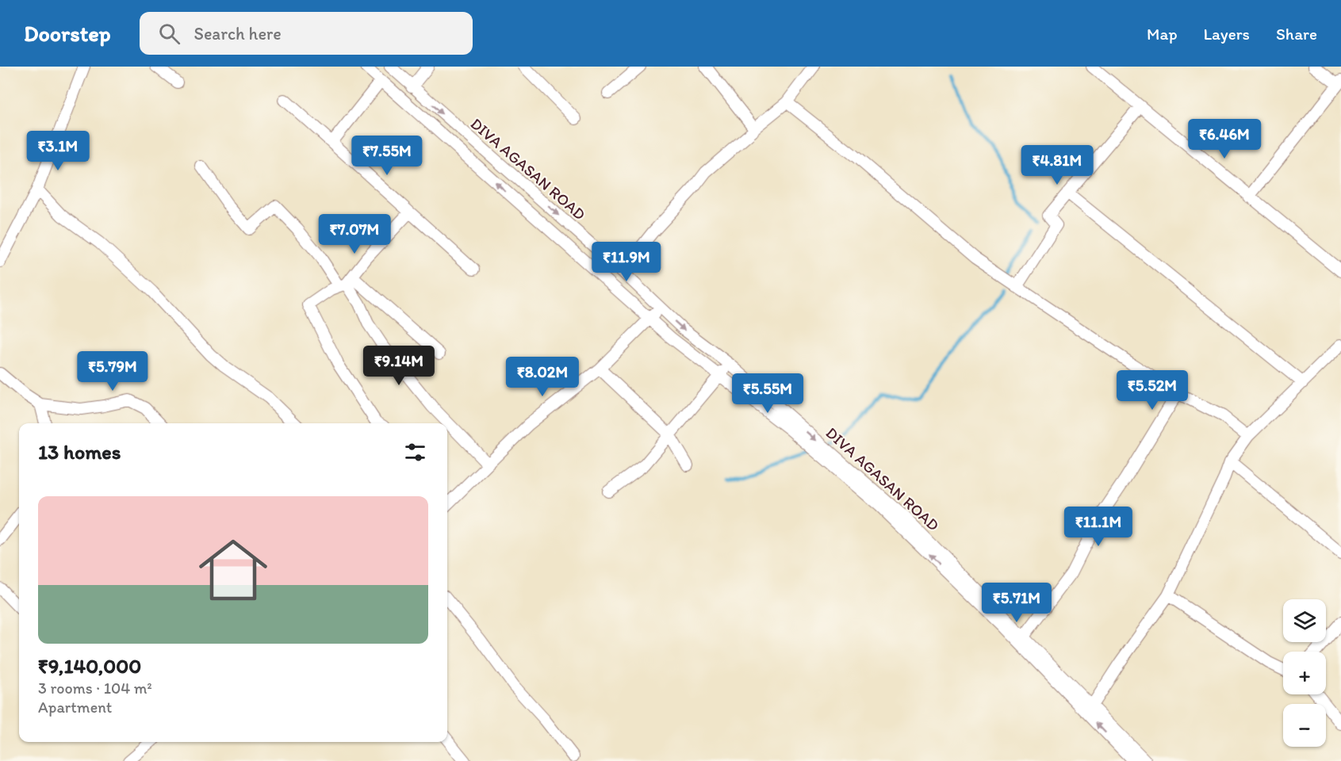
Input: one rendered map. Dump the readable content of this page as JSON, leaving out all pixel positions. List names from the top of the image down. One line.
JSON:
{"streets":{"street":["DIVA AGASAN ROAD"]},"page":{"header":"Doorstep","search":"Search here","nav":["Map","Layers","Share"],"price":["₹6.46M","₹3.1M","₹7.55M","₹4.81M","₹7.07M","₹11.9M","₹9.14M","₹5.79M","₹8.02M","₹5.52M","₹5.55M","₹11.1M","₹5.71M"],"heading":"13 homes","list":[{"name":"₹9,140,000","note":"3 rooms · 104 m² · Apartment"}],"map_buttons":["+","−"]}}
